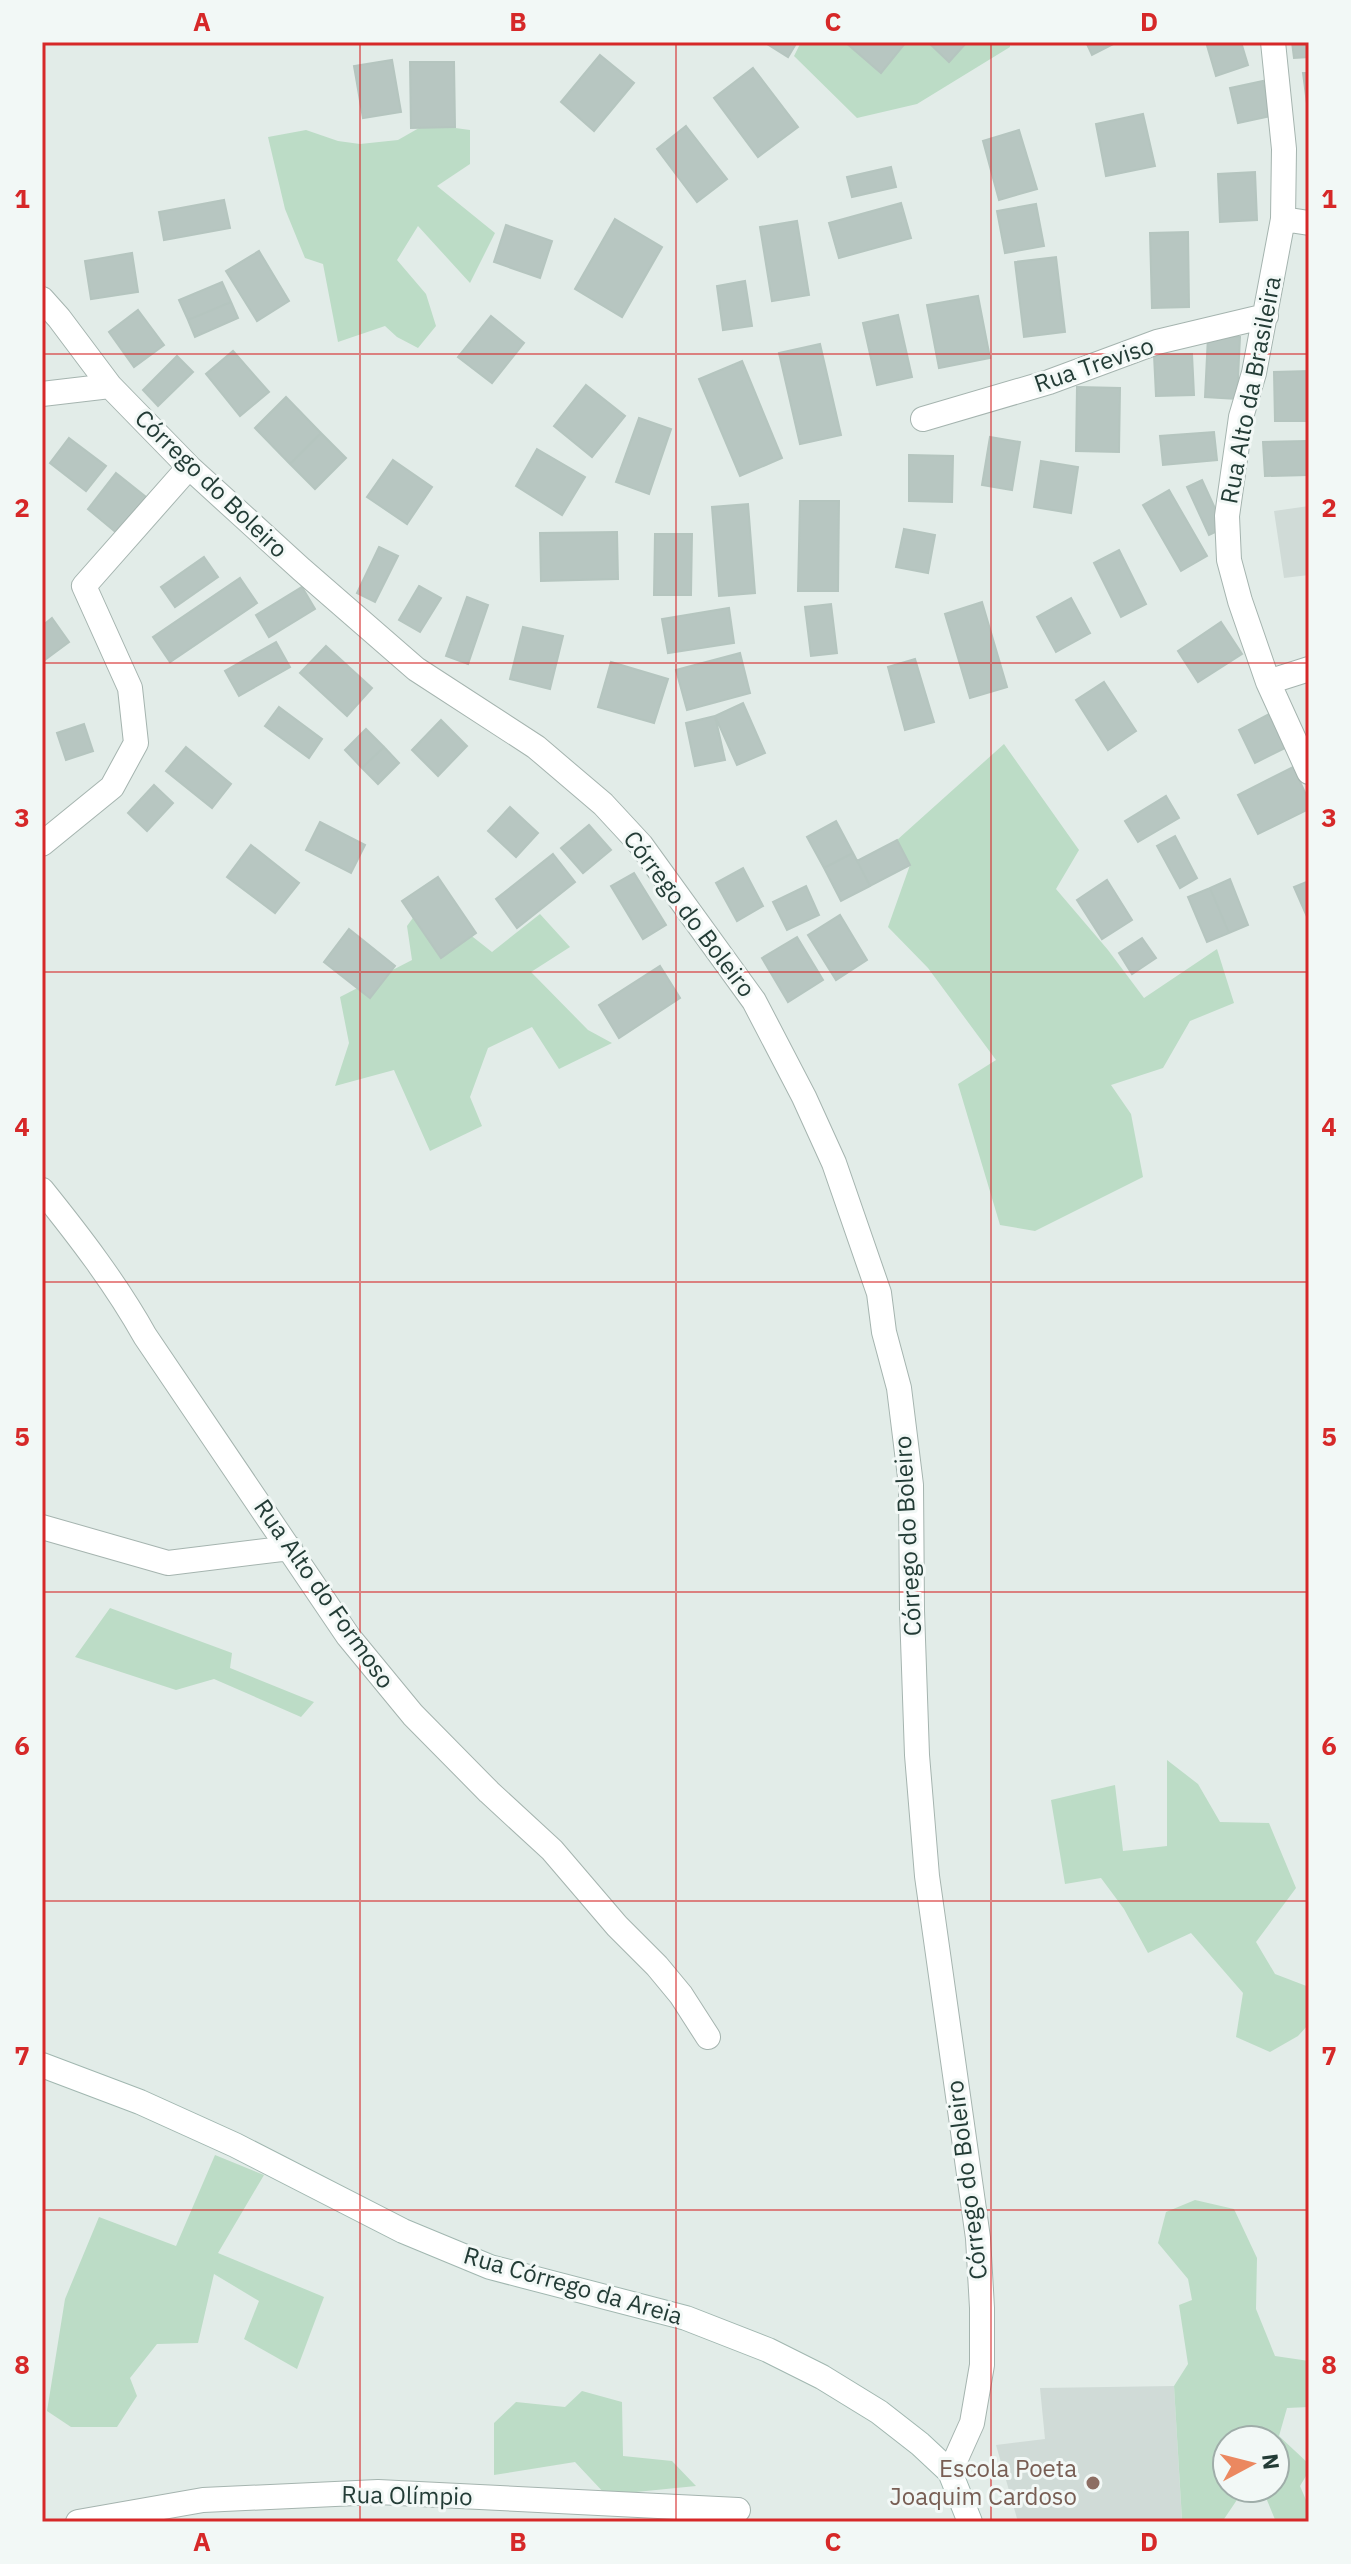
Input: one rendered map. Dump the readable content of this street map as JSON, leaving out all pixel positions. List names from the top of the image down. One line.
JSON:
{"streets":{"street":["Rua Treviso","Rua Alto da Brasileira","Córrego do Boleiro","Rua Alto do Formoso","Rua Córrego da Areia","Rua Olímpio"]},"crossings":[["Rua Treviso","Rua Alto da Brasileira"],["Córrego do Boleiro","Rua Córrego da Areia"]],"places":["Escola Poeta Joaquim Cardoso"],"north":"right","grid":{"columns":["A","B","C","D"],"rows":["1","2","3","4","5","6","7","8"]}}
